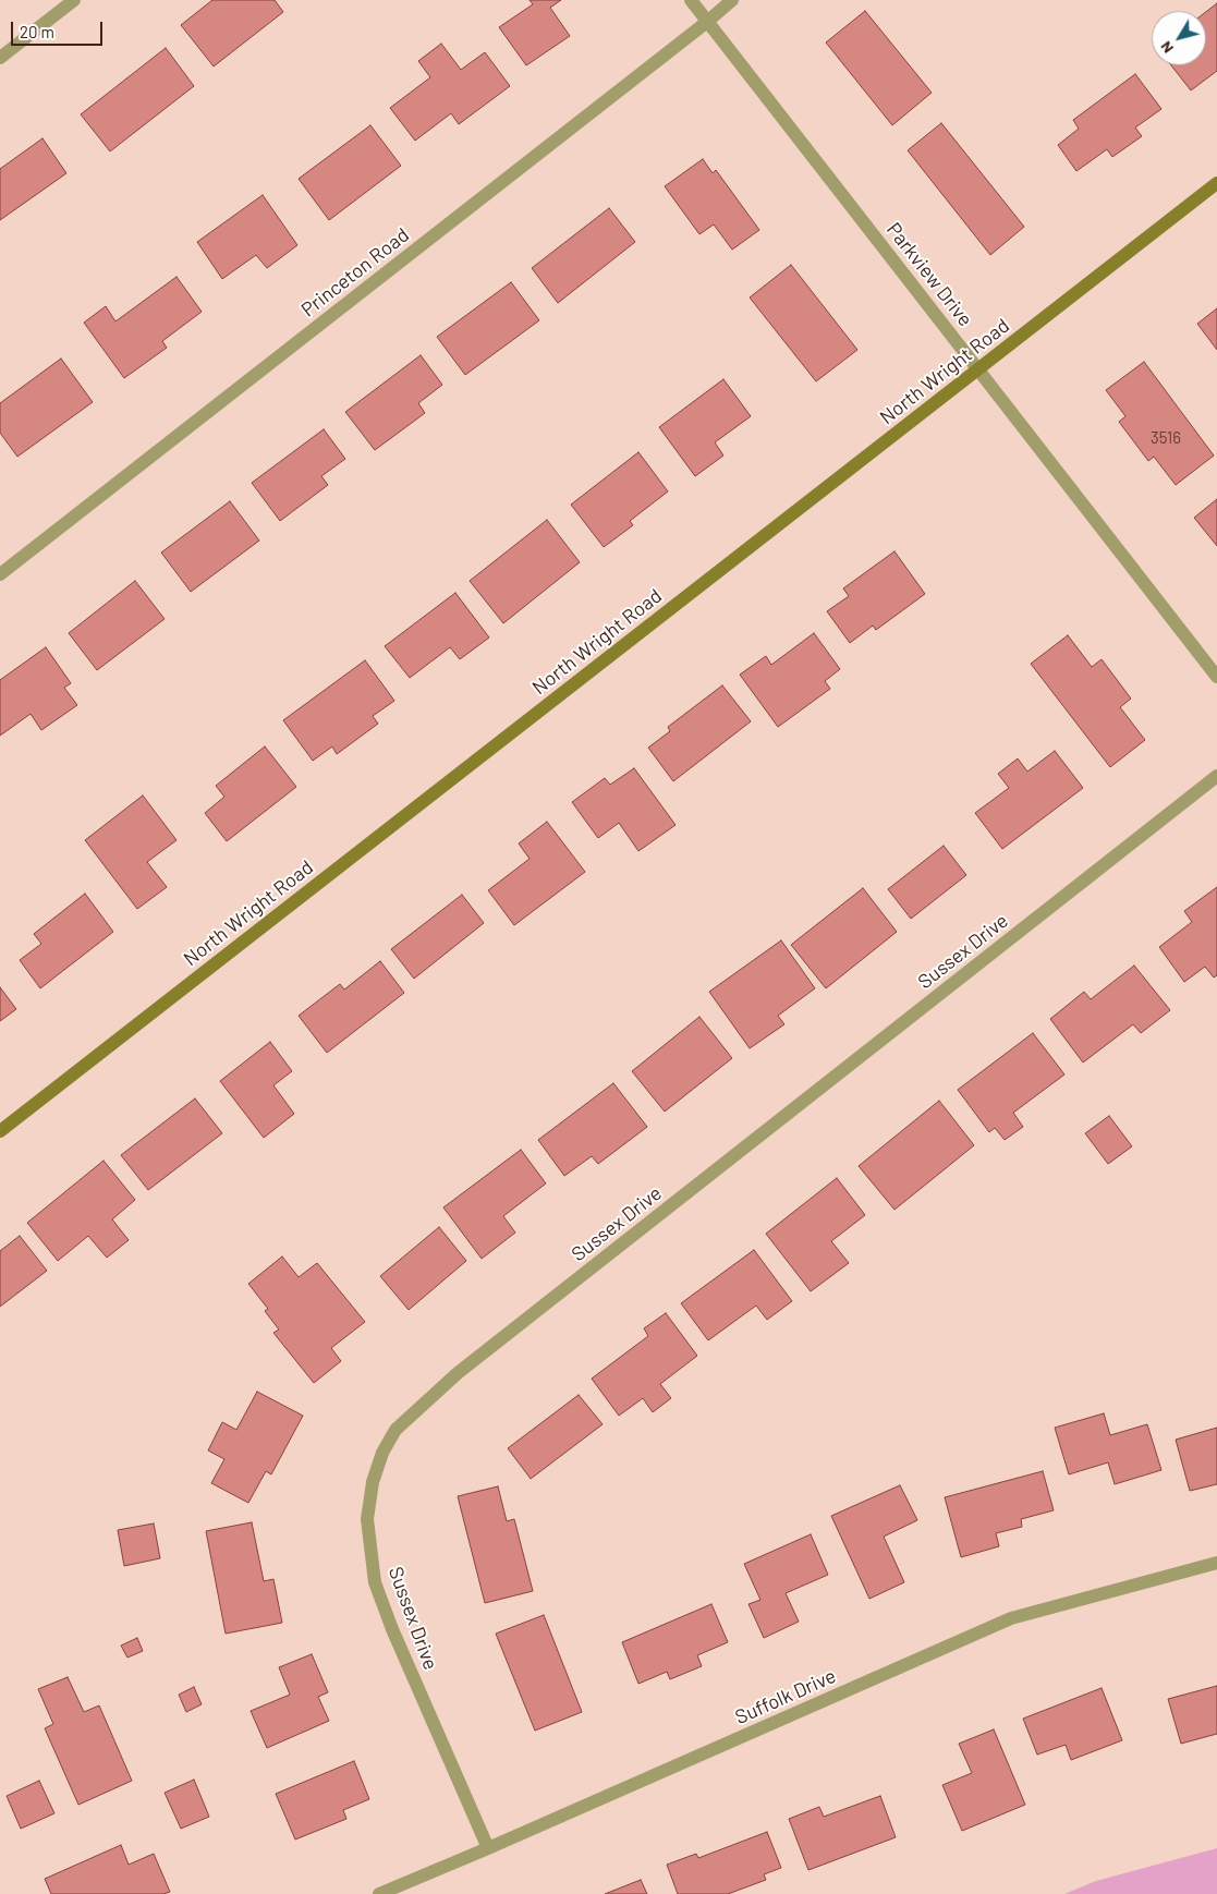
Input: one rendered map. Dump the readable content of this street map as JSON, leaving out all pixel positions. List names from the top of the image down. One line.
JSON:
{"streets":{"main road":["North Wright Road"],"street":["Princeton Road","Parkview Drive","Sussex Drive","Suffolk Drive"]},"crossings":[["Princeton Road","Parkview Drive"],["Parkview Drive","North Wright Road"],["Sussex Drive","Suffolk Drive"]],"house_numbers":["3516"],"scale_bar":"20 m","north":"bottom left"}
